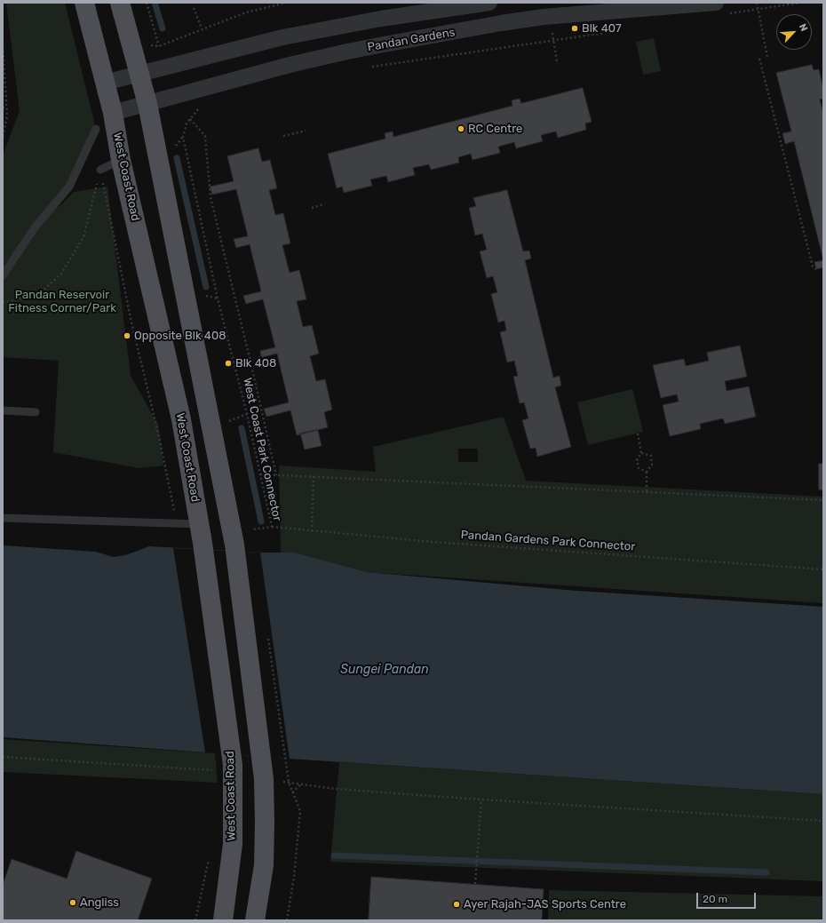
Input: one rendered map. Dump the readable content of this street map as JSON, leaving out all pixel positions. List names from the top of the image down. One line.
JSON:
{"streets":{"main road":["West Coast Road"],"street":["Pandan Gardens"],"path":["West Coast Park Connector","Pandan Gardens Park Connector"]},"crossings":[["Pandan Gardens","West Coast Road"],["West Coast Park Connector","Pandan Gardens Park Connector"]],"water":["Sungei Pandan"],"parks":["Pandan Reservoir Fitness Corner/Park"],"places":["Blk 407","RC Centre","Opposite Blk 408","Blk 408","Angliss","Ayer Rajah-JAS Sports Centre"],"scale_bar":"20 m","north":"top right"}
